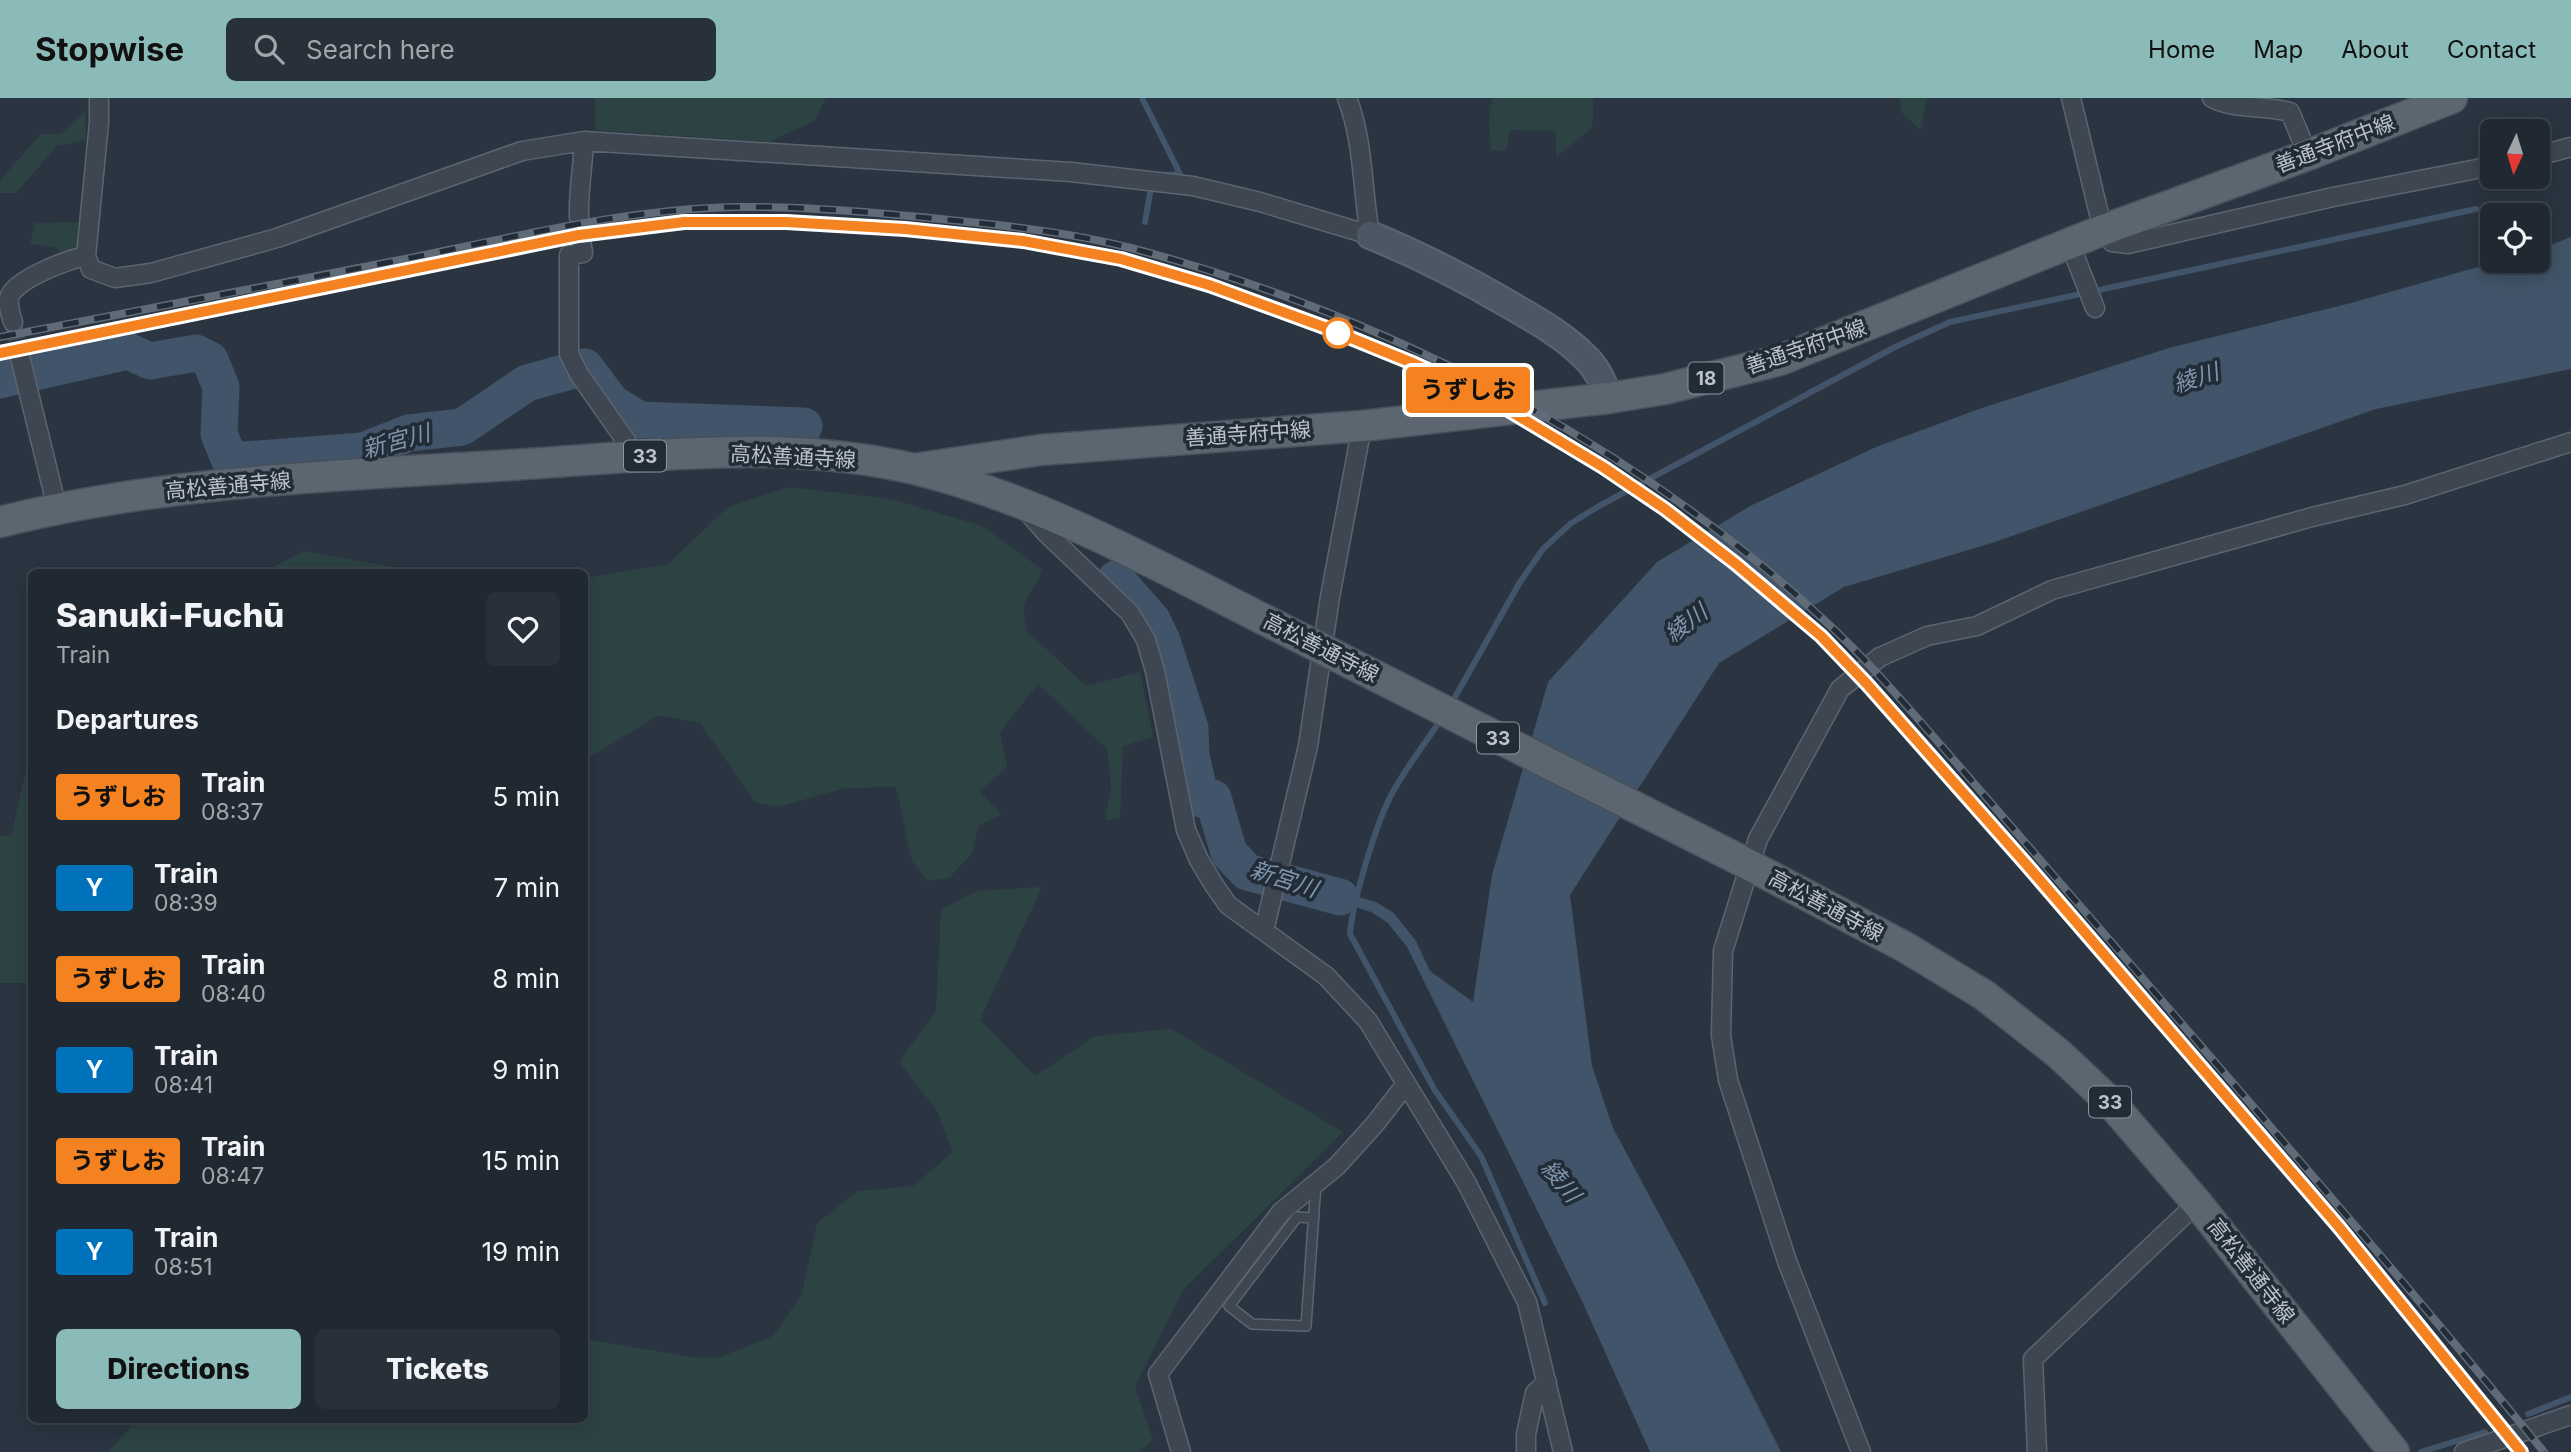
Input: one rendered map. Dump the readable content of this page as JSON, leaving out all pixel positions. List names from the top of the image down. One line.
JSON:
{"streets":{"main road":["善通寺府中線","18","33","高松善通寺線"]},"crossings":[["善通寺府中線","高松善通寺線"]],"water":["綾川","新宮川"],"north":"bottom","page":{"header":"Stopwise","search":"Search here","nav":["Home","Map","About","Contact"],"on_map":"うずしお","heading":[["Sanuki-Fuchū","Train"],"Departures"],"list":[{"mark":"うずしお","name":"Train","note":"08:37","value":"5 min"},{"mark":"Y","name":"Train","note":"08:39","value":"7 min"},{"mark":"うずしお","name":"Train","note":"08:40","value":"8 min"},{"mark":"Y","name":"Train","note":"08:41","value":"9 min"},{"mark":"うずしお","name":"Train","note":"08:47","value":"15 min"},{"mark":"Y","name":"Train","note":"08:51","value":"19 min"}],"buttons":["Directions","Tickets"]}}
